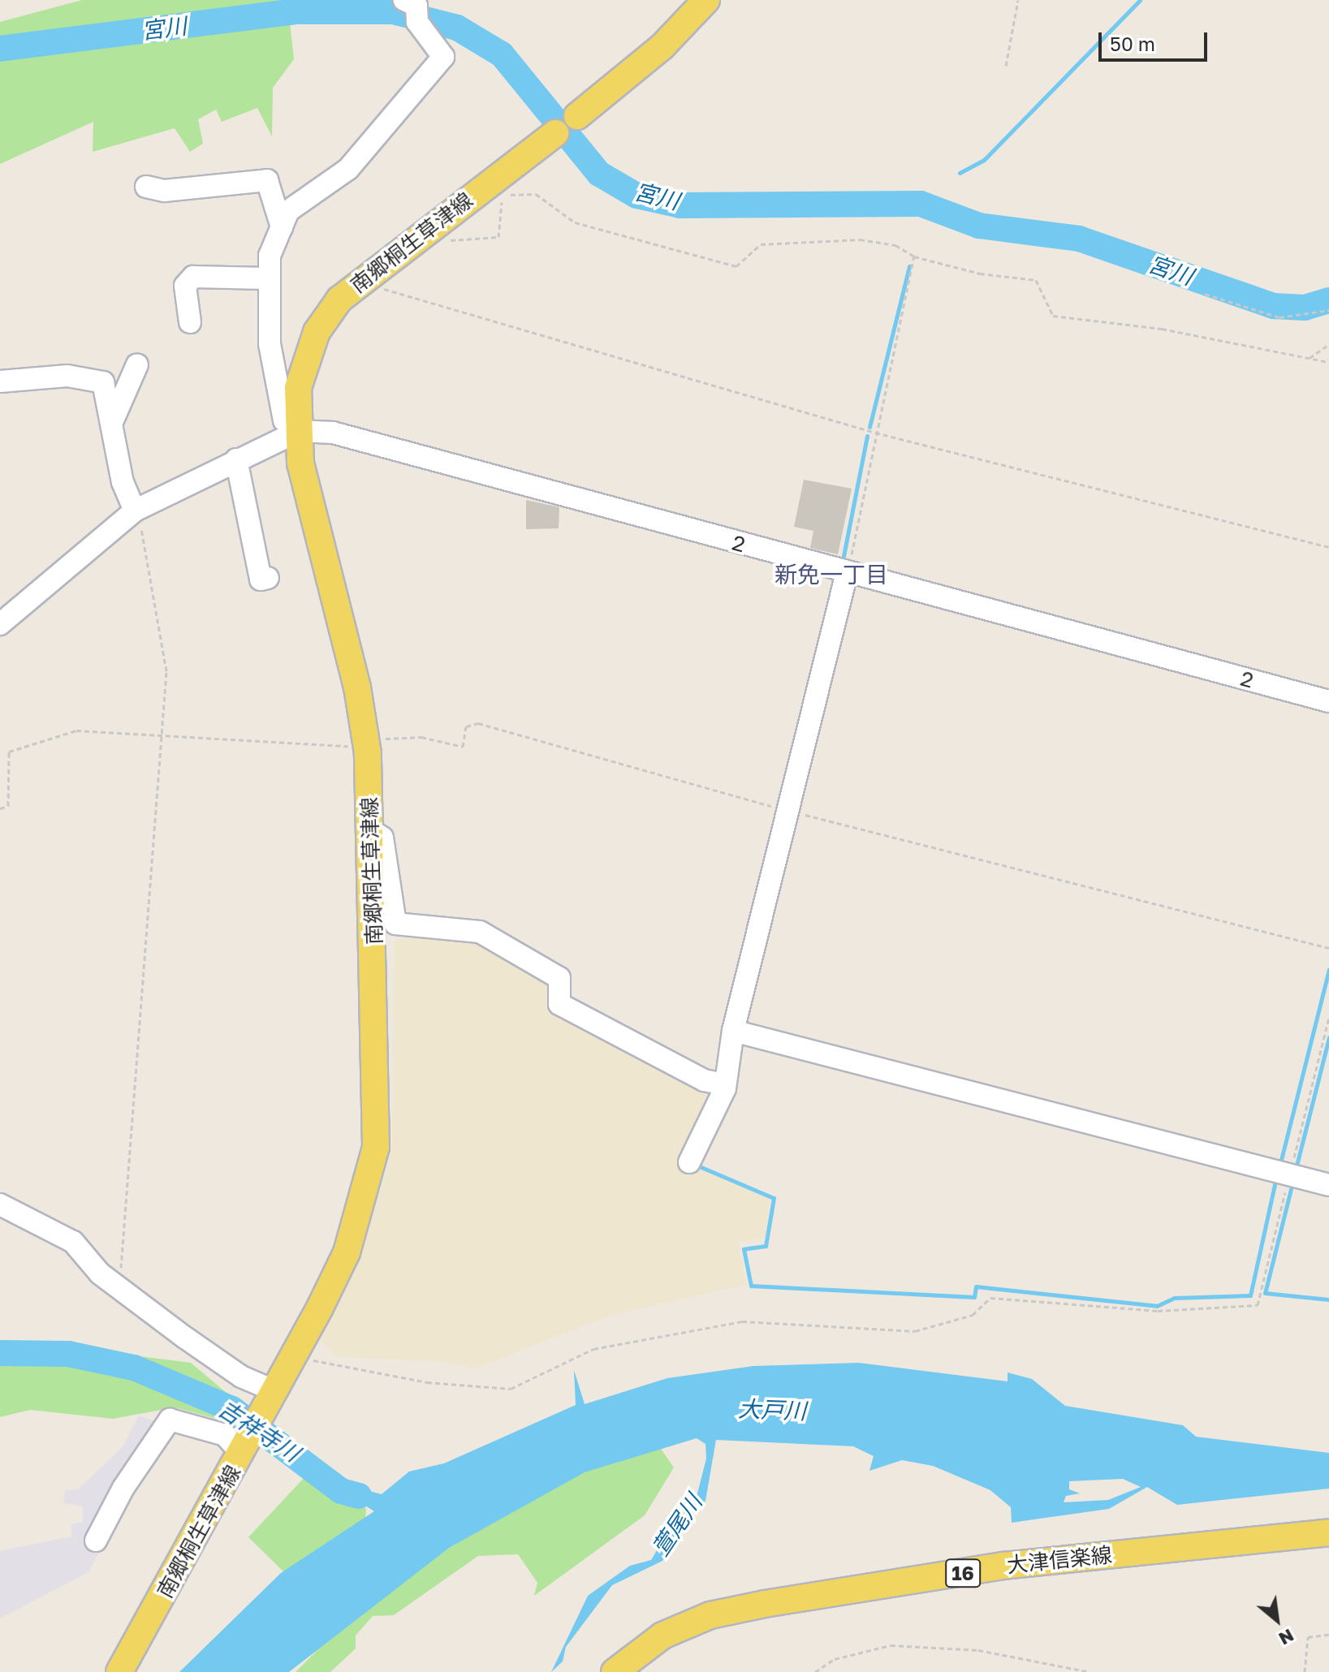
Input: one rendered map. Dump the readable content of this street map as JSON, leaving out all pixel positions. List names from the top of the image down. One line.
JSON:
{"streets":{"main road":["南郷桐生草津線","大津信楽線","16"],"street":["2"]},"crossings":[["南郷桐生草津線","2"]],"districts":["新免一丁目"],"water":["宮川","大戸川","吉祥寺川","萱尾川"],"scale_bar":"50 m","north":"bottom right"}
